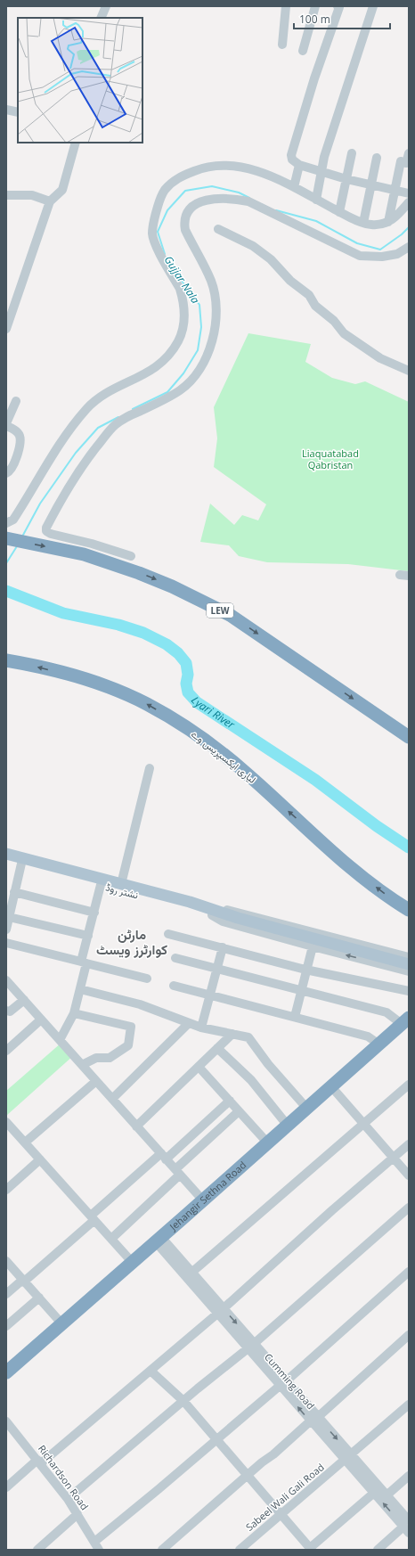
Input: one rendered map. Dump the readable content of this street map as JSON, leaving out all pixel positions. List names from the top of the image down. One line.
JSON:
{"streets":{"highway":["LEW","لیاری ایکسپریس وے","Jehangir Sethna Road"],"main road":["نشتر روڈ"],"street":["Cumming Road","Richardson Road","Sabeel Wali Gali Road"]},"crossings":[["Jehangir Sethna Road","Cumming Road"],["Cumming Road","Sabeel Wali Gali Road"]],"districts":["مارٹن کوارٹرز ویسٹ"],"water":["Gujjar Nala","Lyari River"],"parks":["Liaquatabad Qabristan"],"scale_bar":"100 m"}
